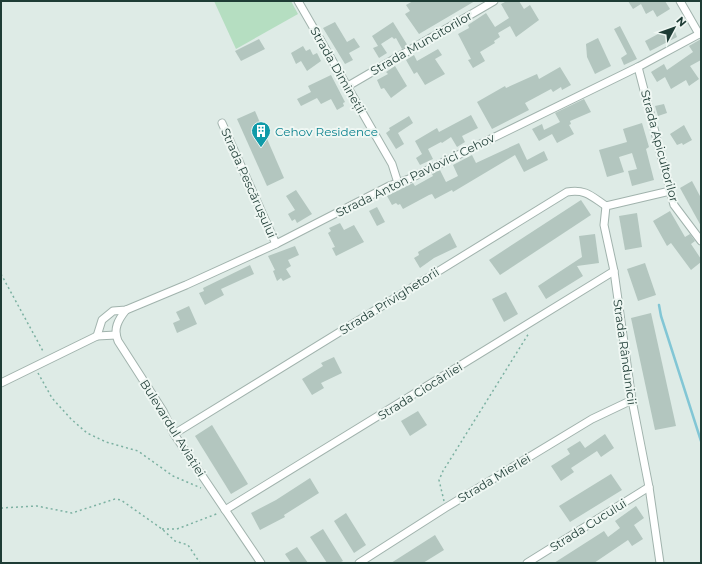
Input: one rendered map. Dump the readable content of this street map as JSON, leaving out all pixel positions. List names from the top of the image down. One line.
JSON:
{"streets":{"street":["Strada Muncitorilor","Strada Dimineții","Strada Apicultorilor","Strada Anton Pavlovici Cehov","Strada Pescărușului","Strada Privighetorii","Strada Rândunicii","Strada Ciocârliei","Bulevardul Aviației","Strada Mierlei","Strada Cucului"]},"crossings":[["Strada Muncitorilor","Strada Dimineții"],["Strada Dimineții","Strada Anton Pavlovici Cehov"],["Strada Apicultorilor","Strada Anton Pavlovici Cehov"],["Strada Anton Pavlovici Cehov","Strada Pescărușului"],["Strada Privighetorii","Strada Rândunicii"],["Strada Privighetorii","Bulevardul Aviației"],["Strada Rândunicii","Strada Ciocârliei"],["Strada Rândunicii","Strada Mierlei"],["Strada Rândunicii","Strada Cucului"],["Strada Ciocârliei","Bulevardul Aviației"]],"places":{"building":["Cehov Residence"]},"north":"top right"}
